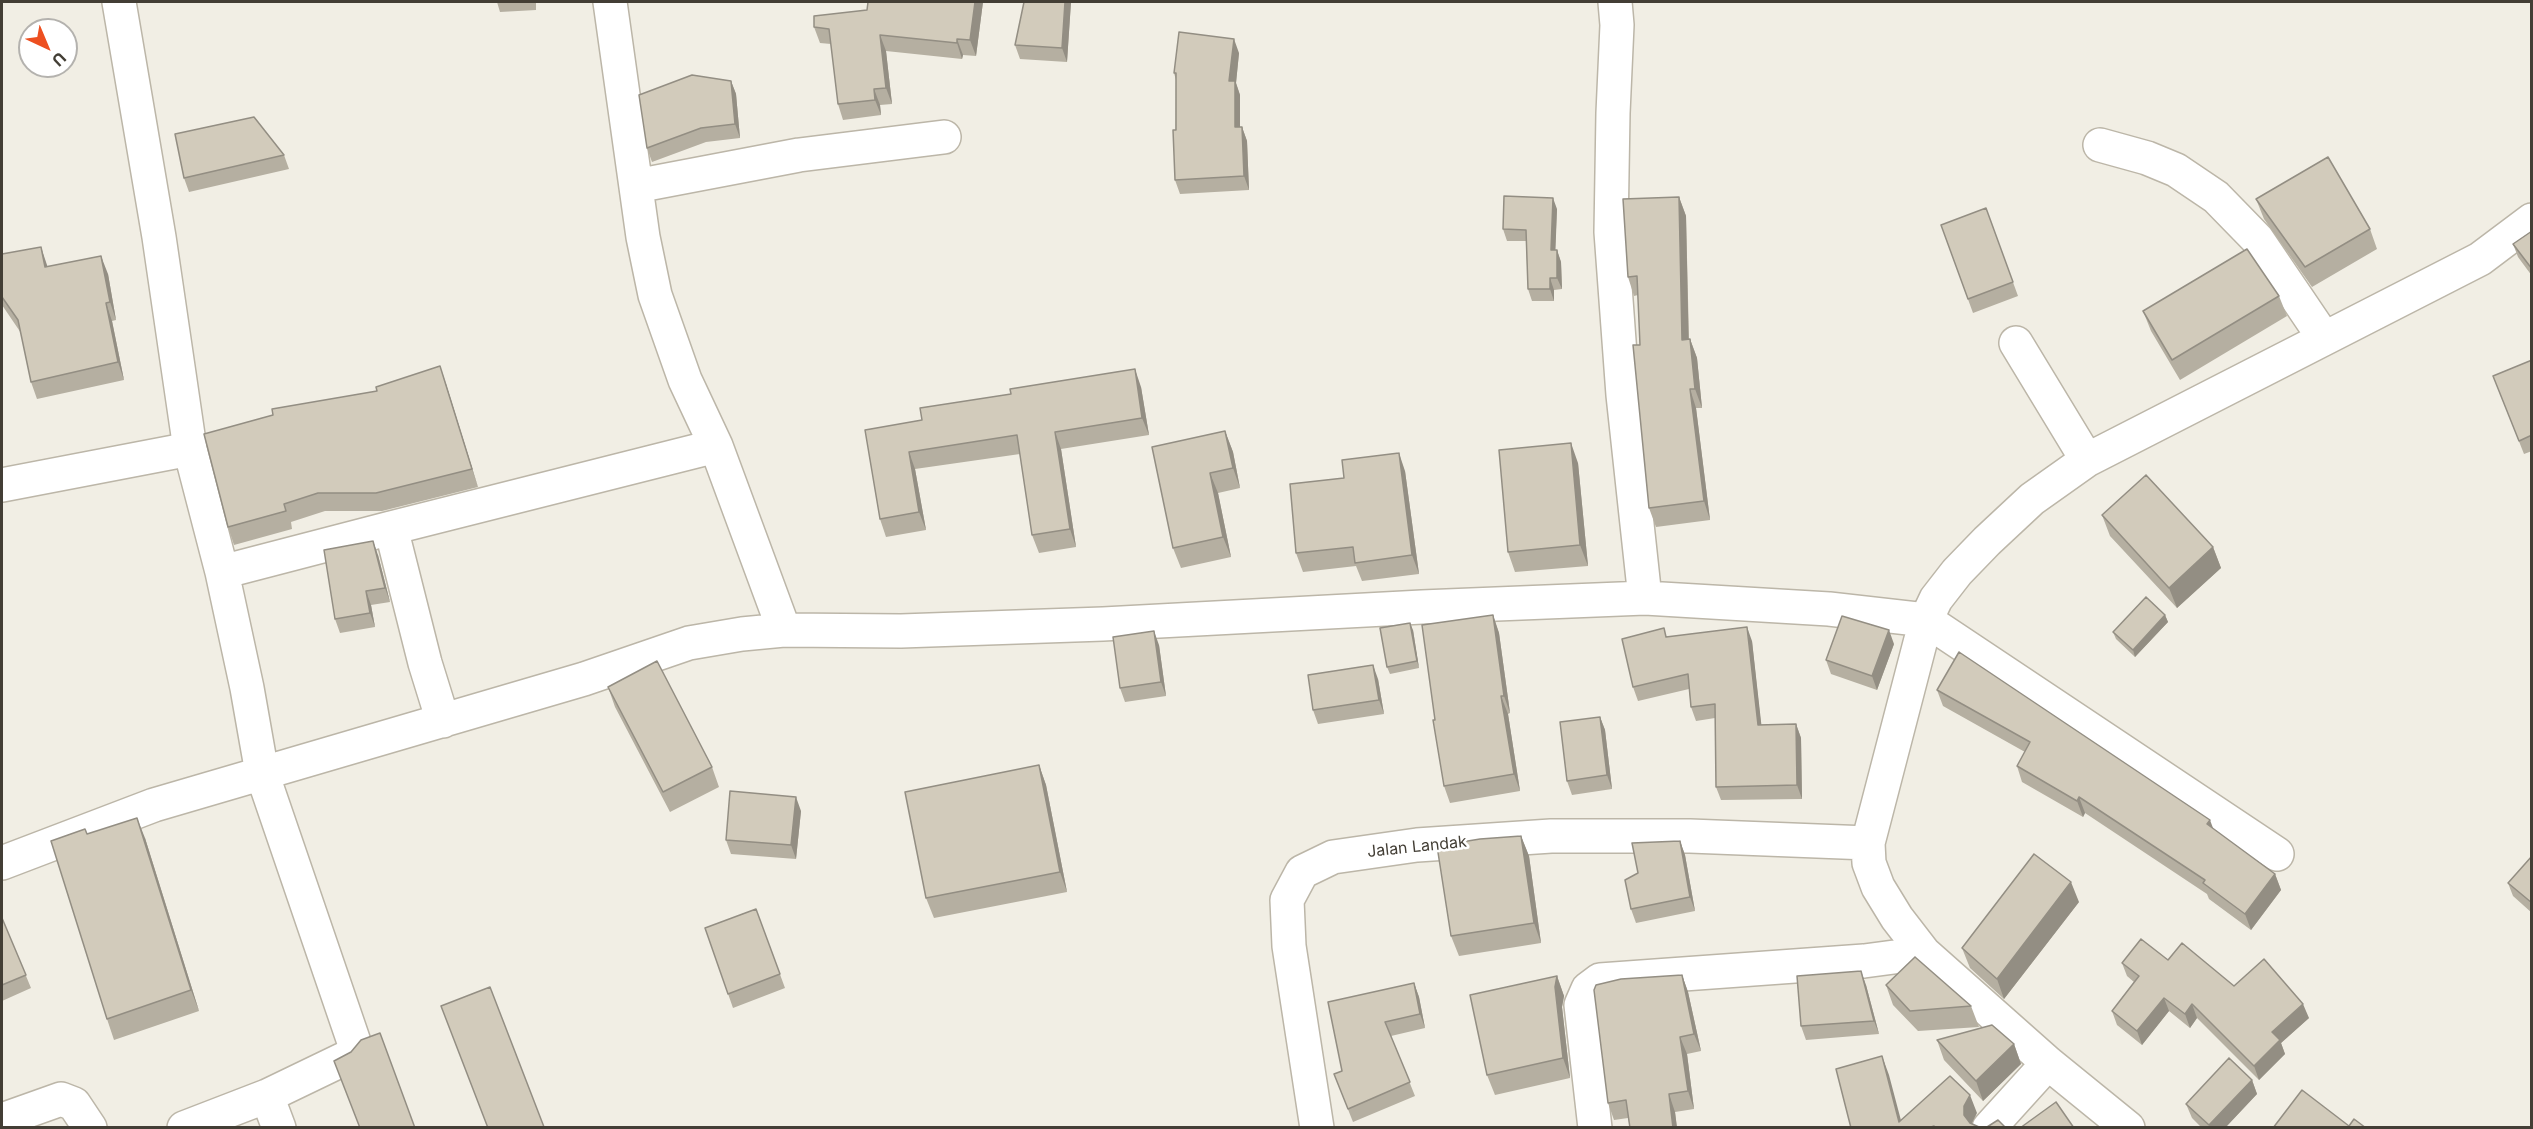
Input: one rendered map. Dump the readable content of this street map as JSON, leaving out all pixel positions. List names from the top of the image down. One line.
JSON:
{"streets":{"street":["Jalan Landak"]},"north":"bottom right"}
